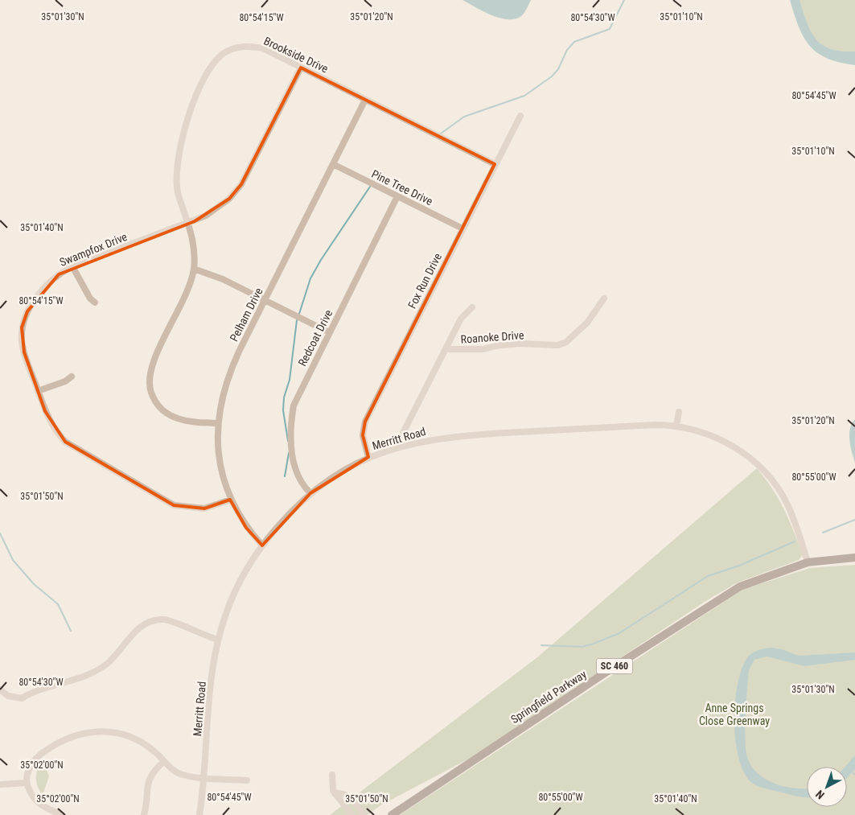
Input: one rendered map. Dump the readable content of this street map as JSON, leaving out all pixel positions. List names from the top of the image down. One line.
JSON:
{"streets":{"main road":["SC 460","Springfield Parkway"],"street":["Brookside Drive","Pine Tree Drive","Swampfox Drive","Fox Run Drive","Pelham Drive","Roanoke Drive","Redcoat Drive","Merritt Road"]},"crossings":[["Brookside Drive","Swampfox Drive"],["Brookside Drive","Fox Run Drive"],["Brookside Drive","Pelham Drive"],["Pine Tree Drive","Fox Run Drive"],["Pine Tree Drive","Pelham Drive"],["Pine Tree Drive","Redcoat Drive"],["Swampfox Drive","Pelham Drive"],["Fox Run Drive","Merritt Road"],["Pelham Drive","Merritt Road"],["Roanoke Drive","Merritt Road"],["Redcoat Drive","Merritt Road"],["Merritt Road","Springfield Parkway"]],"parks":["Anne Springs Close Greenway"],"north":"bottom left","coordinates":["35°01'30\"N","35°01'20\"N","35°01'10\"N","80°54'15\"W","80°54'30\"W","80°54'45\"W","35°01'40\"N","80°55'00\"W","35°01'50\"N","35°02'00\"N"]}
